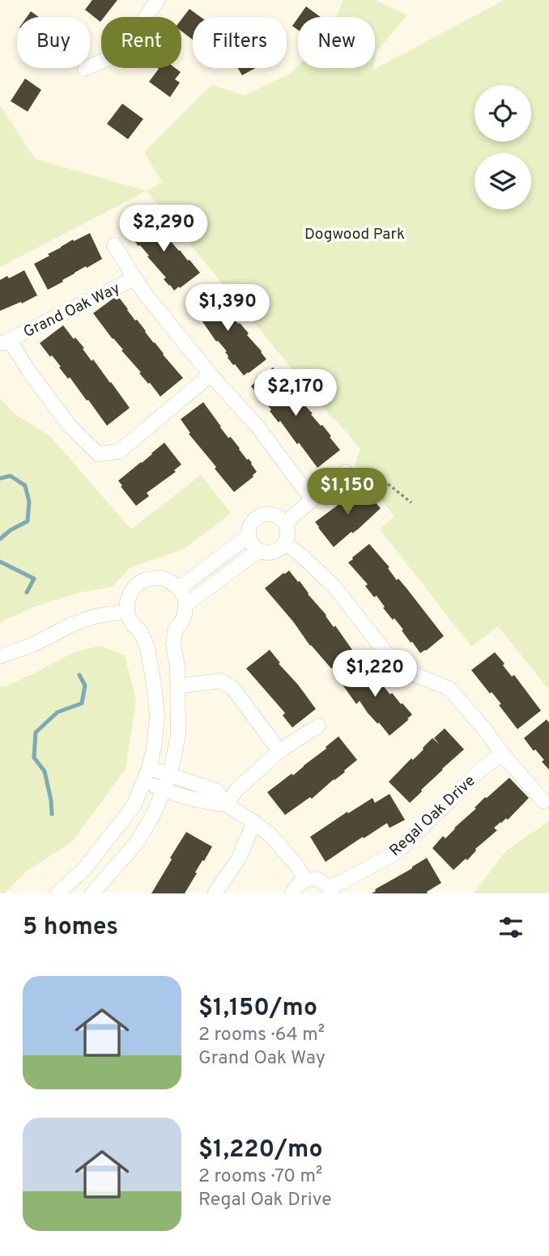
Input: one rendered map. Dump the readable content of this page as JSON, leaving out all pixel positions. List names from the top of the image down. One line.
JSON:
{"streets":{"street":["Grand Oak Way","Regal Oak Drive"]},"parks":["Dogwood Park"],"page":{"chip":["Buy","Rent","Filters","New"],"price":["$2,290","$1,390","$2,170","$1,150","$1,220"],"heading":"5 homes","list":[{"name":"$1,150/mo","note":"2 rooms · 64 m² · Grand Oak Way"},{"name":"$1,220/mo","note":"2 rooms · 70 m² · Regal Oak Drive"}]}}
